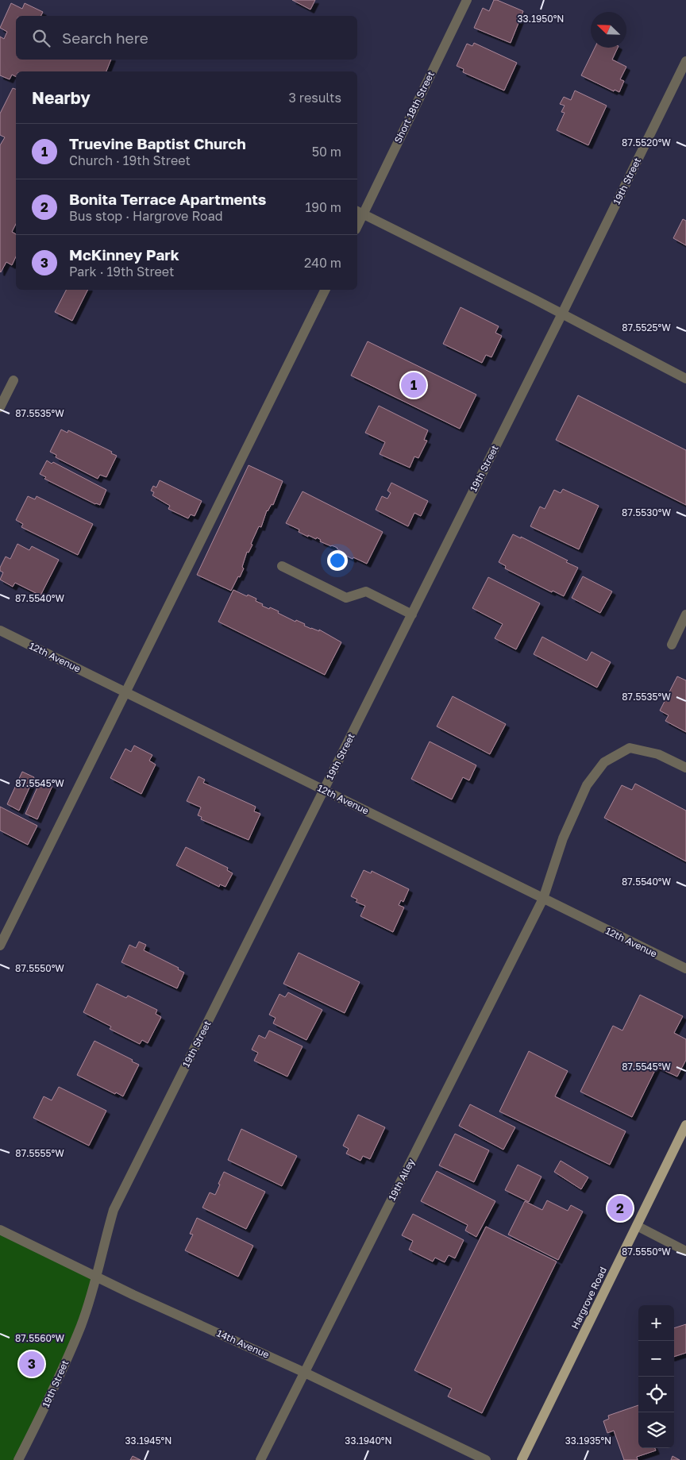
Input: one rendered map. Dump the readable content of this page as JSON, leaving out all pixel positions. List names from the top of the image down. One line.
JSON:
{"streets":{"main road":["Hargrove Road"],"street":["Short 18th Street","19th Street","12th Avenue","19th Alley","14th Avenue"]},"crossings":[["19th Street","12th Avenue"],["19th Street","14th Avenue"],["12th Avenue","19th Alley"],["19th Alley","14th Avenue"]],"north":"top left","page":{"search":"Search here","heading":["Nearby","3 results"],"list":[{"mark":"1","name":"Truevine Baptist Church","note":"Church · 19th Street","value":"50 m"},{"mark":"2","name":"Bonita Terrace Apartments","note":"Bus stop · Hargrove Road","value":"190 m"},{"mark":"3","name":"McKinney Park","note":"Park · 19th Street","value":"240 m"}],"pins":["1","2","3"],"map_buttons":["+","−"]},"coordinates":["33.1950°N","87.5520°W","87.5525°W","87.5535°W","87.5530°W","87.5540°W","87.5545°W","87.5550°W","87.5555°W","87.5560°W","33.1945°N","33.1940°N","33.1935°N"]}
